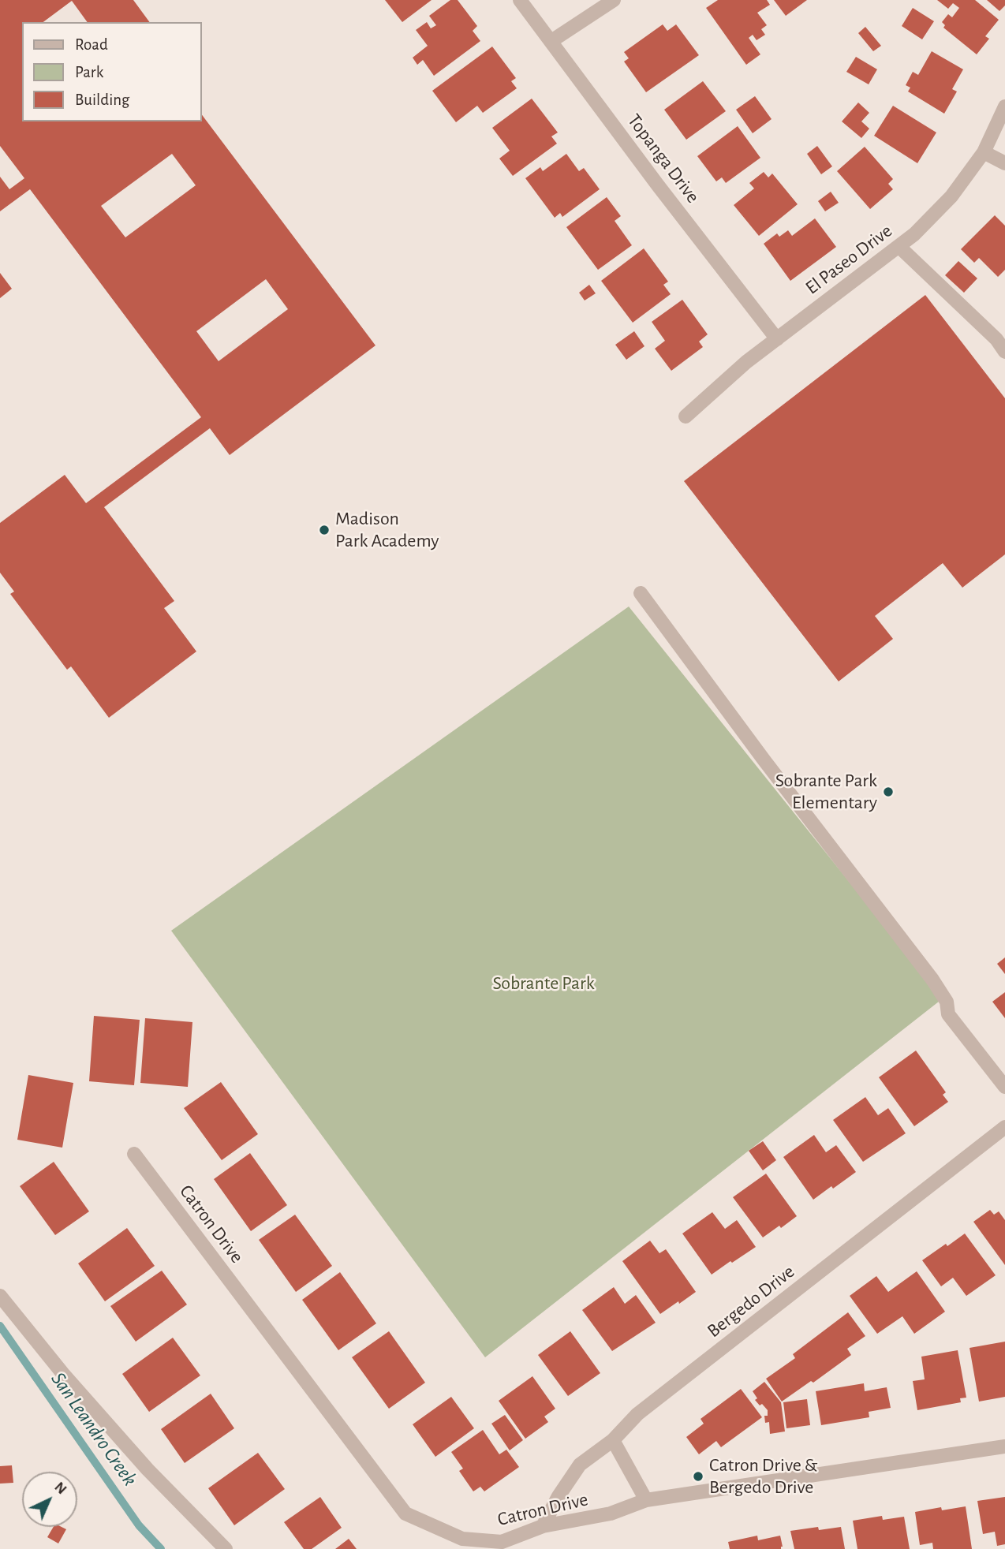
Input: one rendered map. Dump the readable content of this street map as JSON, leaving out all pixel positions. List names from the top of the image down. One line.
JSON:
{"streets":{"street":["Topanga Drive","El Paseo Drive","Catron Drive","Bergedo Drive"]},"crossings":[["Topanga Drive","El Paseo Drive"],["Catron Drive","Bergedo Drive"]],"water":["San Leandro Creek"],"parks":["Sobrante Park"],"places":["Madison Park Academy","Sobrante Park Elementary","Catron Drive & Bergedo Drive"],"legend":["Road","Park","Building"],"north":"top right"}
